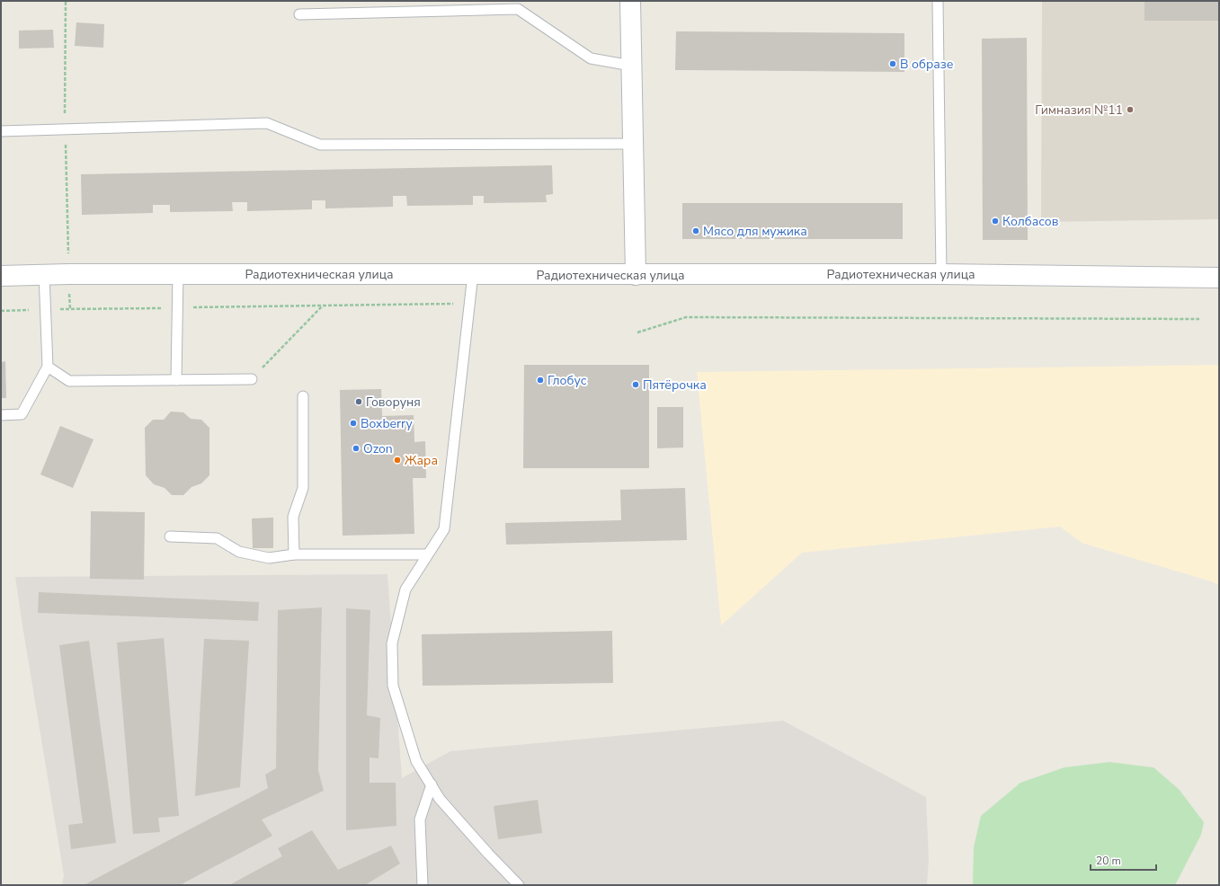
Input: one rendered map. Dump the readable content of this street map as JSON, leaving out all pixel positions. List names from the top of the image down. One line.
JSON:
{"streets":{"street":["Радиотехническая улица"]},"places":["В образе","Гимназия №11","Колбасов","Мясо для мужика","Глобус","Пятёрочка","Говоруня","Boxberry","Ozon","Жара"],"scale_bar":"20 m"}
